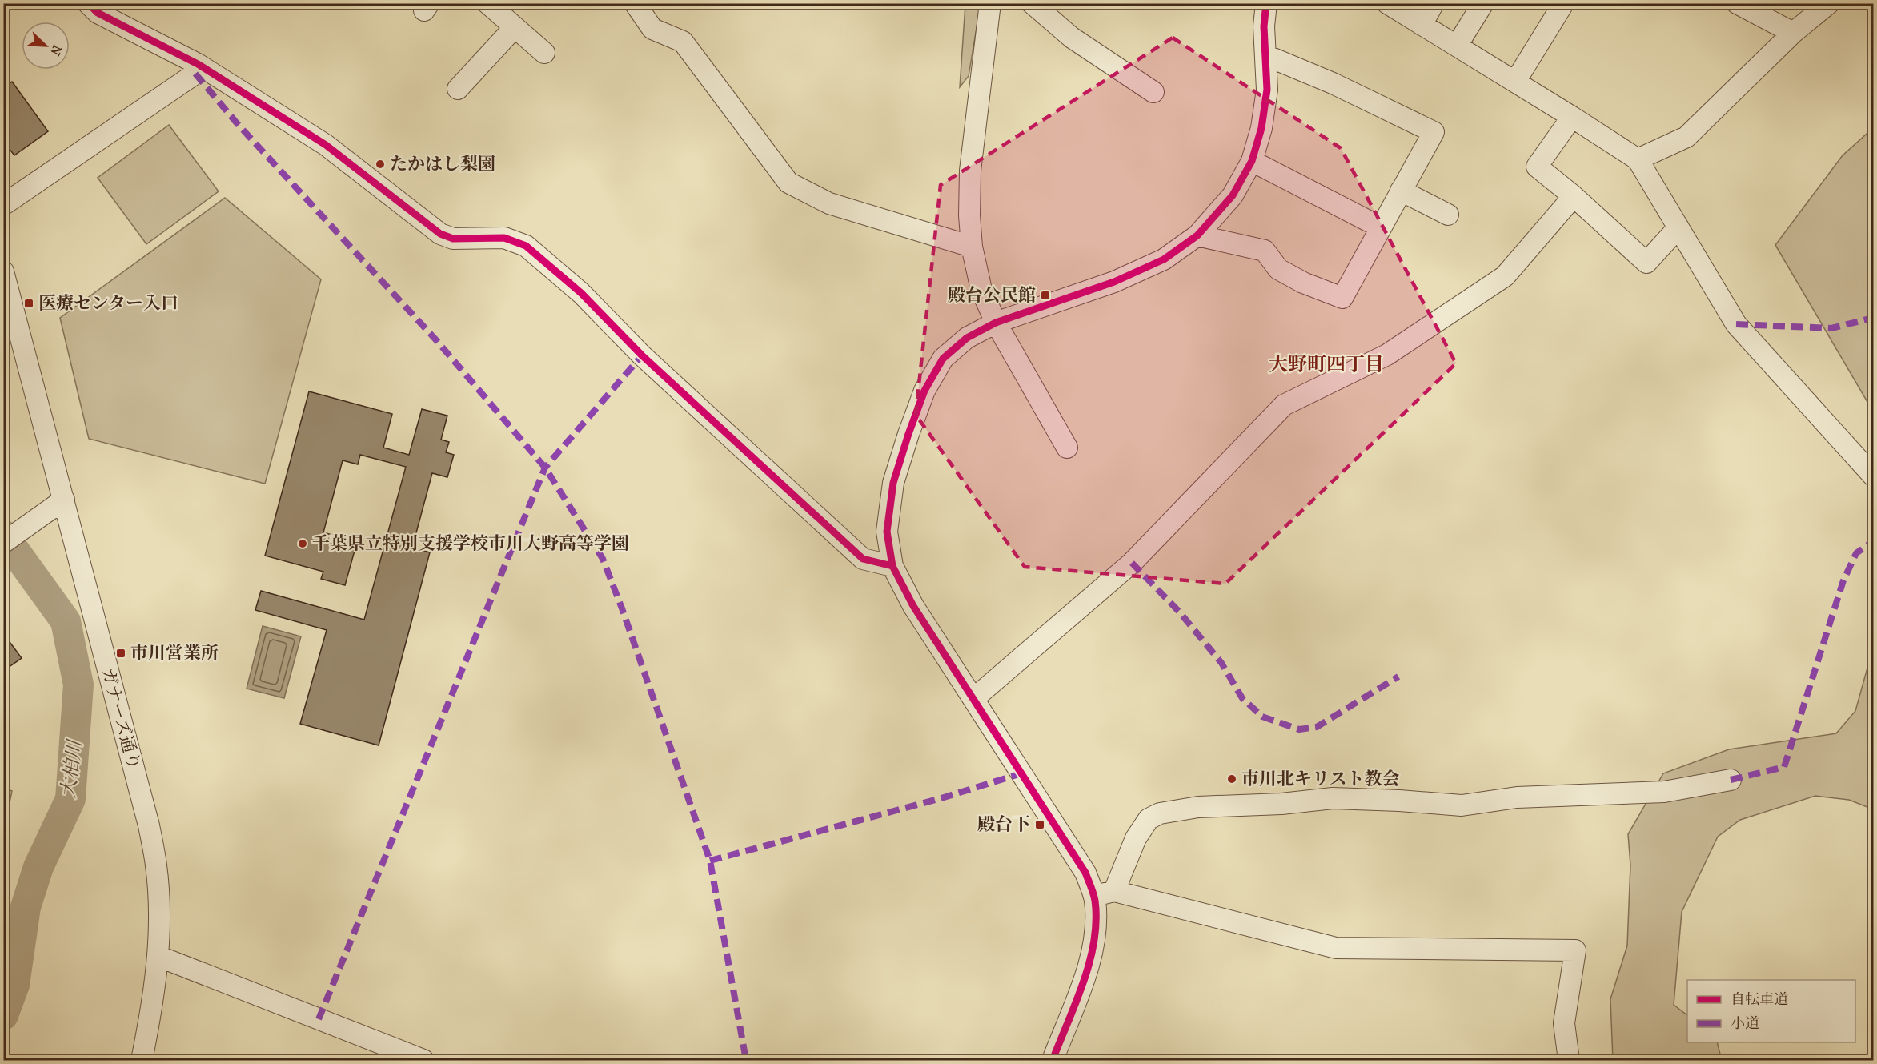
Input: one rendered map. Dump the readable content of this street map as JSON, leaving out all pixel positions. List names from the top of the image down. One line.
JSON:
{"streets":{"street":["ガナーズ通り"]},"districts":["大野町四丁目"],"water":["大柏川"],"places":{"other":["たかはし梨園","千葉県立特別支援学校市川大野高等学園","市川北キリスト教会"],"transit":["殿台公民館","医療センター入口","市川営業所","殿台下"]},"legend":["自転車道","小道"],"north":"bottom right"}
